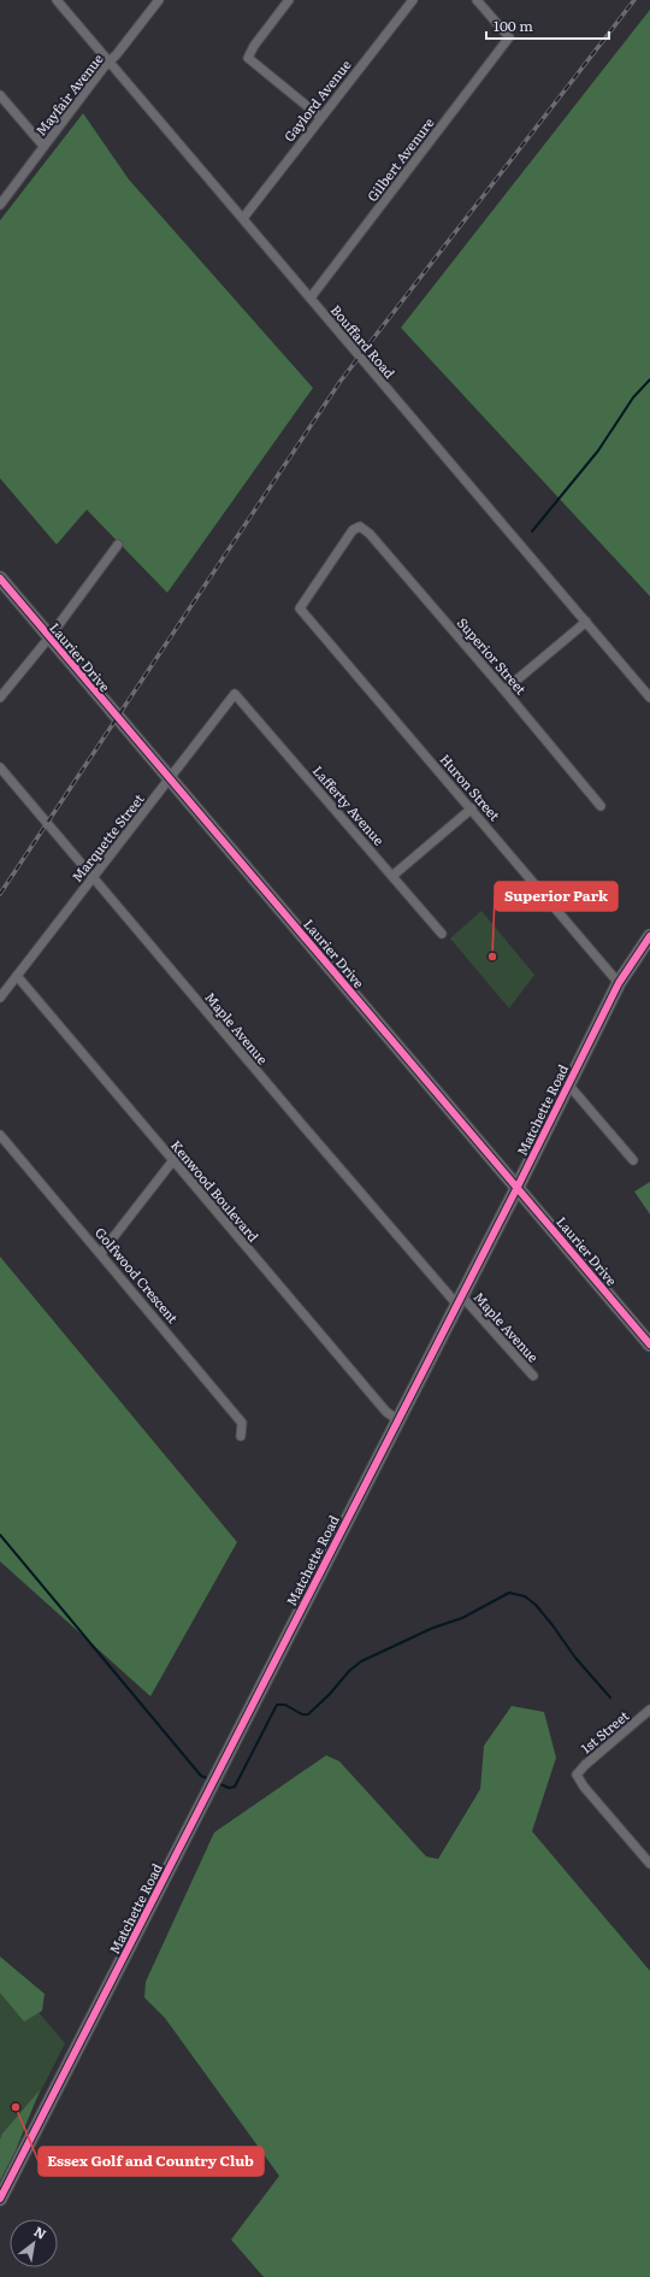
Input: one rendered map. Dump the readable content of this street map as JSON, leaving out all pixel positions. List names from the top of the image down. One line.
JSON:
{"streets":{"street":["Mayfair Avenue","Gaylord Avenue","Gilbert Avenure","Bouffard Road","Superior Street","Laurier Drive","Huron Street","Lafferty Avenue","Marquette Street","Maple Avenue","Matchette Road","Kenwood Boulevard","Golfwood Crescent","1st Street"]},"crossings":[["Mayfair Avenue","Bouffard Road"],["Gaylord Avenue","Bouffard Road"],["Gilbert Avenure","Bouffard Road"],["Superior Street","Huron Street"],["Laurier Drive","Marquette Street"],["Laurier Drive","Matchette Road"],["Huron Street","Matchette Road"],["Lafferty Avenue","Marquette Street"],["Marquette Street","Maple Avenue"],["Marquette Street","Kenwood Boulevard"],["Maple Avenue","Matchette Road"],["Matchette Road","Kenwood Boulevard"]],"places":["Superior Park","Essex Golf and Country Club"],"scale_bar":"100 m","north":"top right"}
